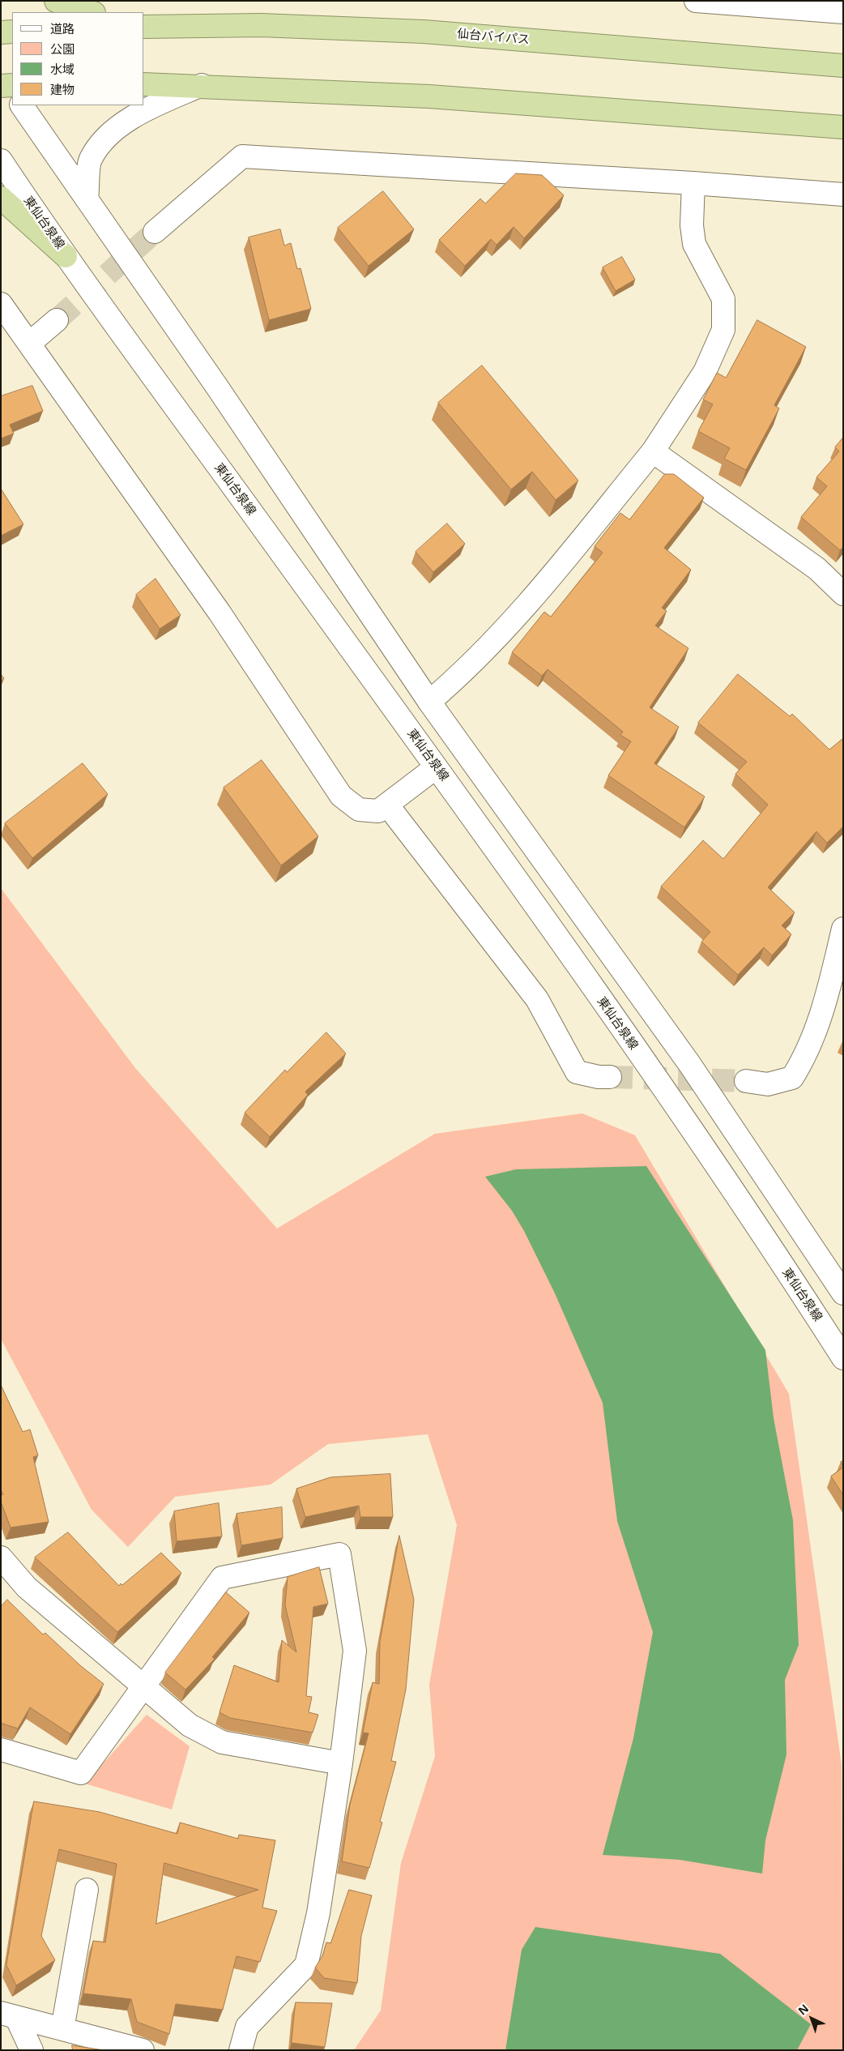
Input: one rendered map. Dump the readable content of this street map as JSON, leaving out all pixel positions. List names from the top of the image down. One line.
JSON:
{"streets":{"highway":["仙台バイパス"],"street":["東仙台泉線"]},"legend":["道路","公園","水域","建物"],"north":"top left"}
